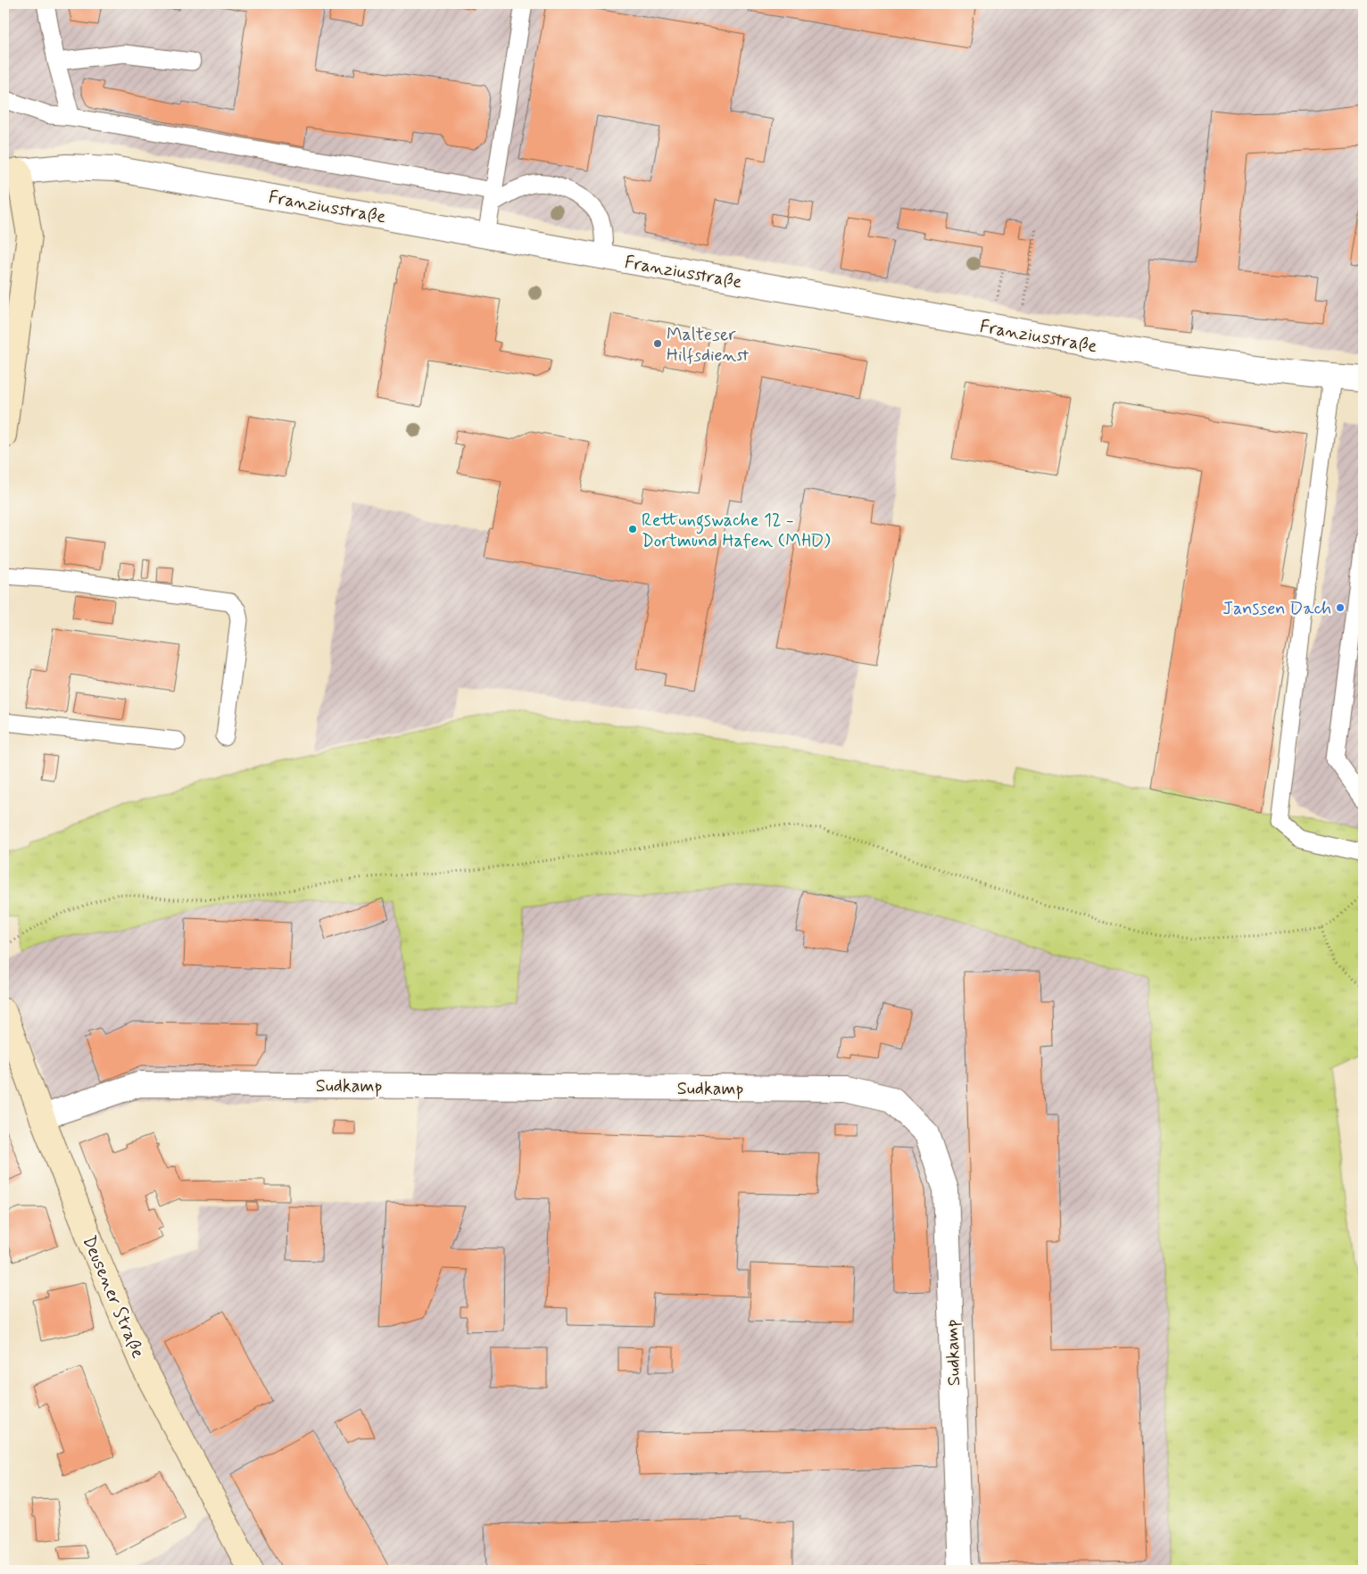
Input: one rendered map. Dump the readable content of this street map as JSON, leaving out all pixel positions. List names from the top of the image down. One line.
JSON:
{"streets":{"main road":["Deusener Straße"],"street":["Franziusstraße","Sudkamp"]},"crossings":[["Sudkamp","Deusener Straße"]],"places":["Malteser Hilfsdienst","Rettungswache 12 - Dortmund Hafen (MHD)","Janssen Dach"]}
